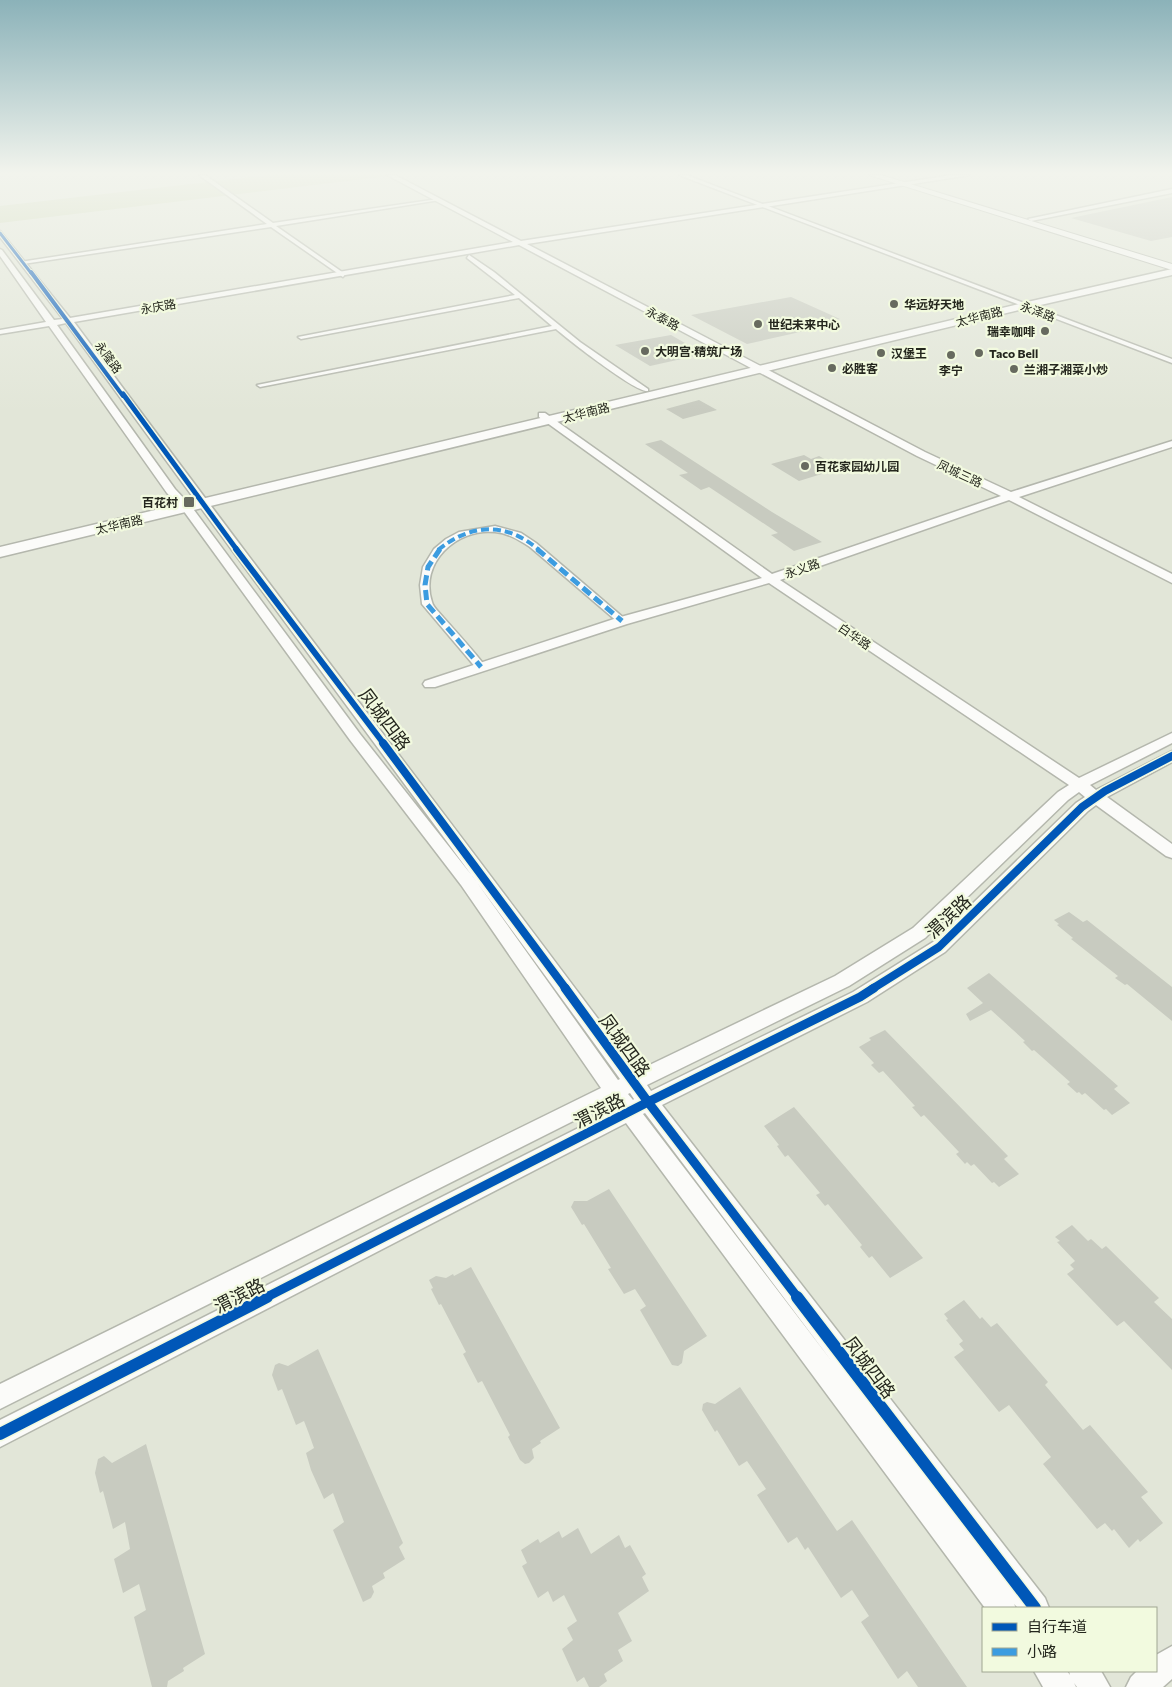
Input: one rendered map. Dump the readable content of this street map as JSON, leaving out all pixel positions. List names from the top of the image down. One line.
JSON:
{"streets":{"main road":["太华南路"],"street":["永庆路","永泽路","永泰路","永隆路","凤城三路","永义路","白华路","凤城四路","渭滨路"]},"crossings":[["永庆路","永隆路"],["永泽路","太华南路"],["太华南路","永泰路"],["太华南路","永隆路"],["太华南路","凤城三路"],["太华南路","白华路"],["太华南路","凤城四路"],["永泰路","凤城三路"],["永隆路","凤城四路"],["凤城三路","永义路"],["永义路","白华路"],["白华路","渭滨路"],["凤城四路","渭滨路"]],"places":{"other":["华远好天地","世纪未来中心","瑞幸咖啡","大明宫·精筑广场","汉堡王","Taco Bell","李宁","必胜客","兰湘子湘菜小炒","百花家园幼儿园"],"transit":["百花村"]},"legend":["自行车道","小路"]}
